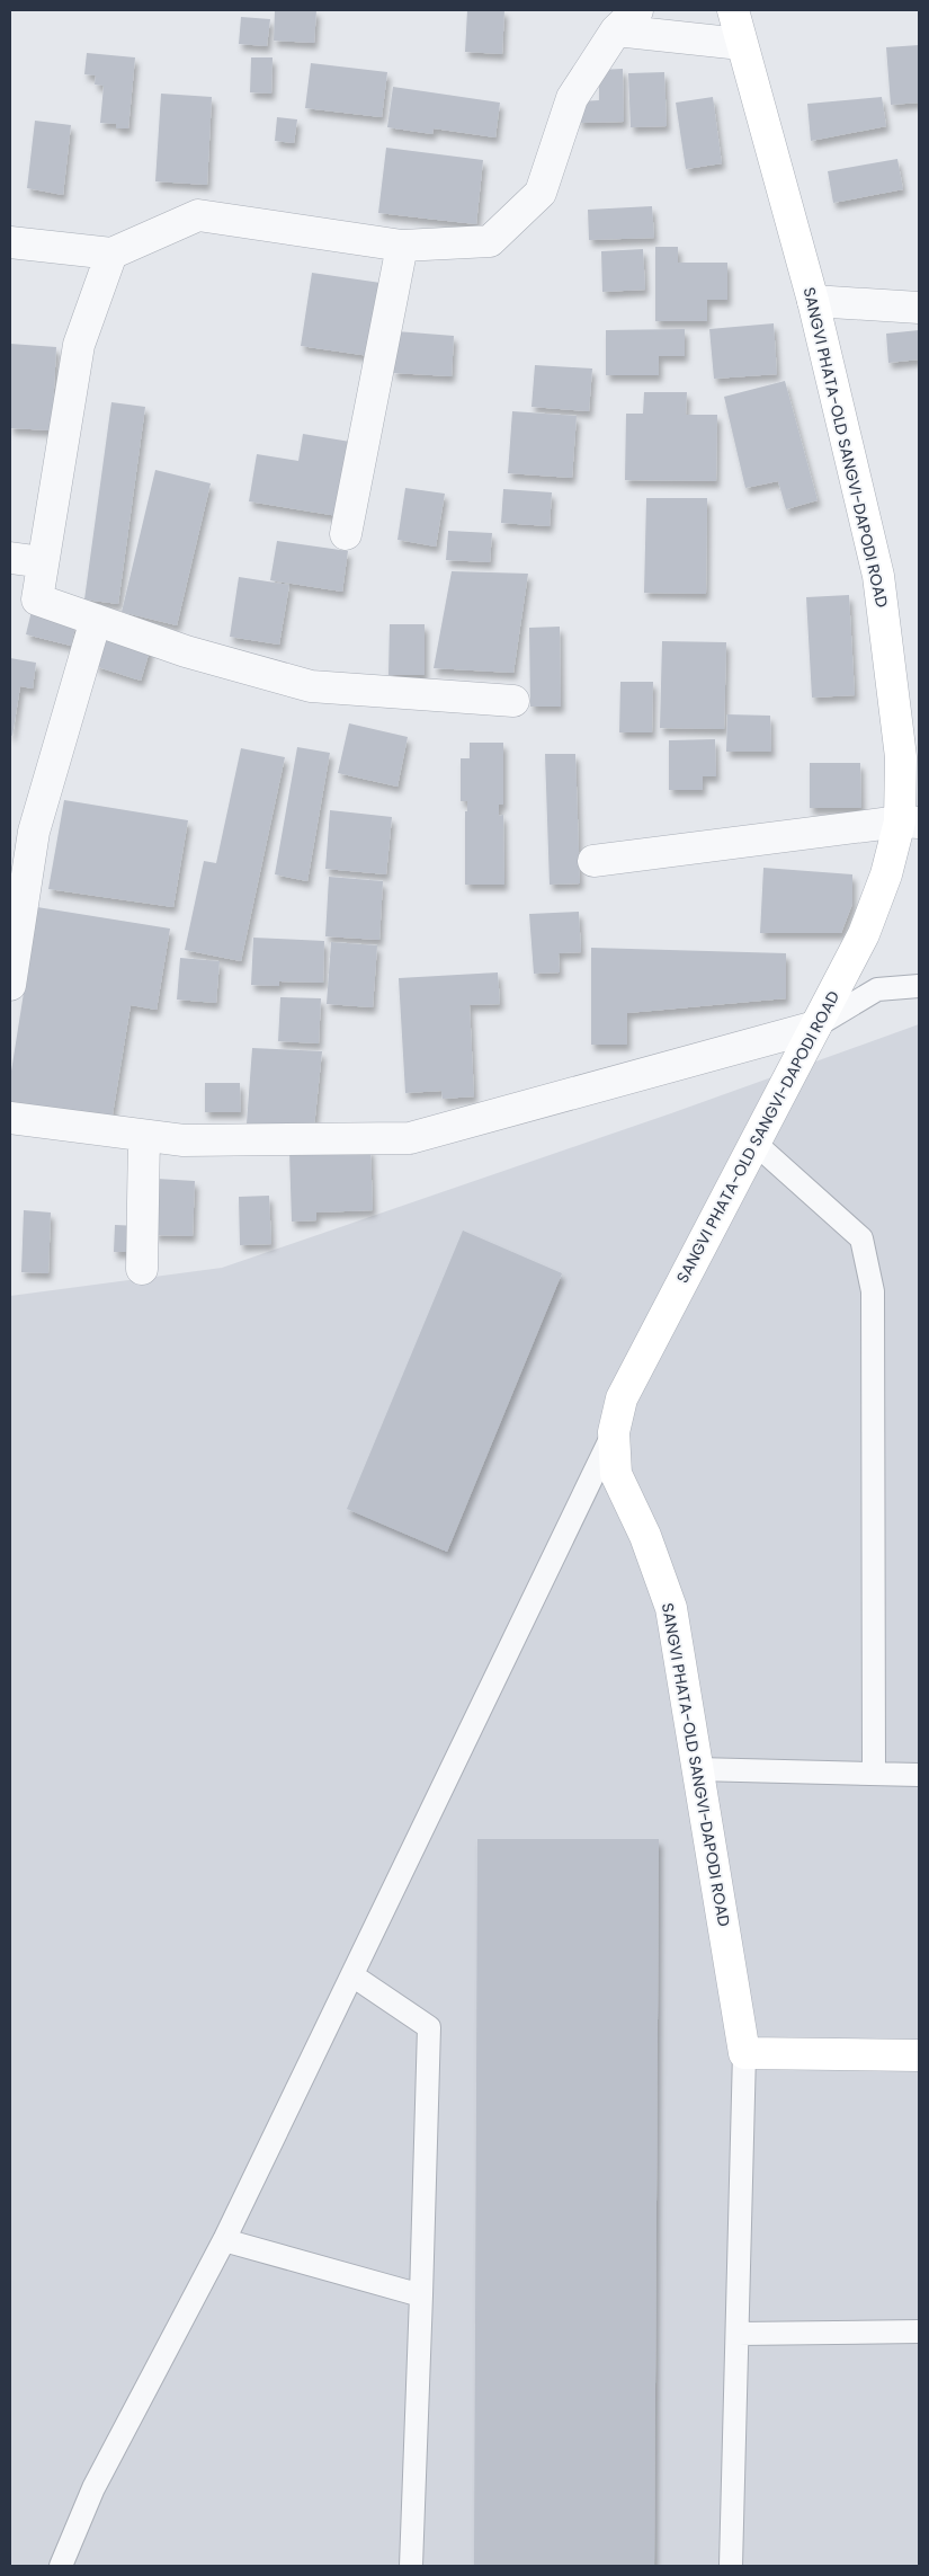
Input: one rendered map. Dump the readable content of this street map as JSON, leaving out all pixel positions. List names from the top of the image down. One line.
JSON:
{"streets":{"main road":["SANGVI PHATA-OLD SANGVI-DAPODI ROAD"]}}
